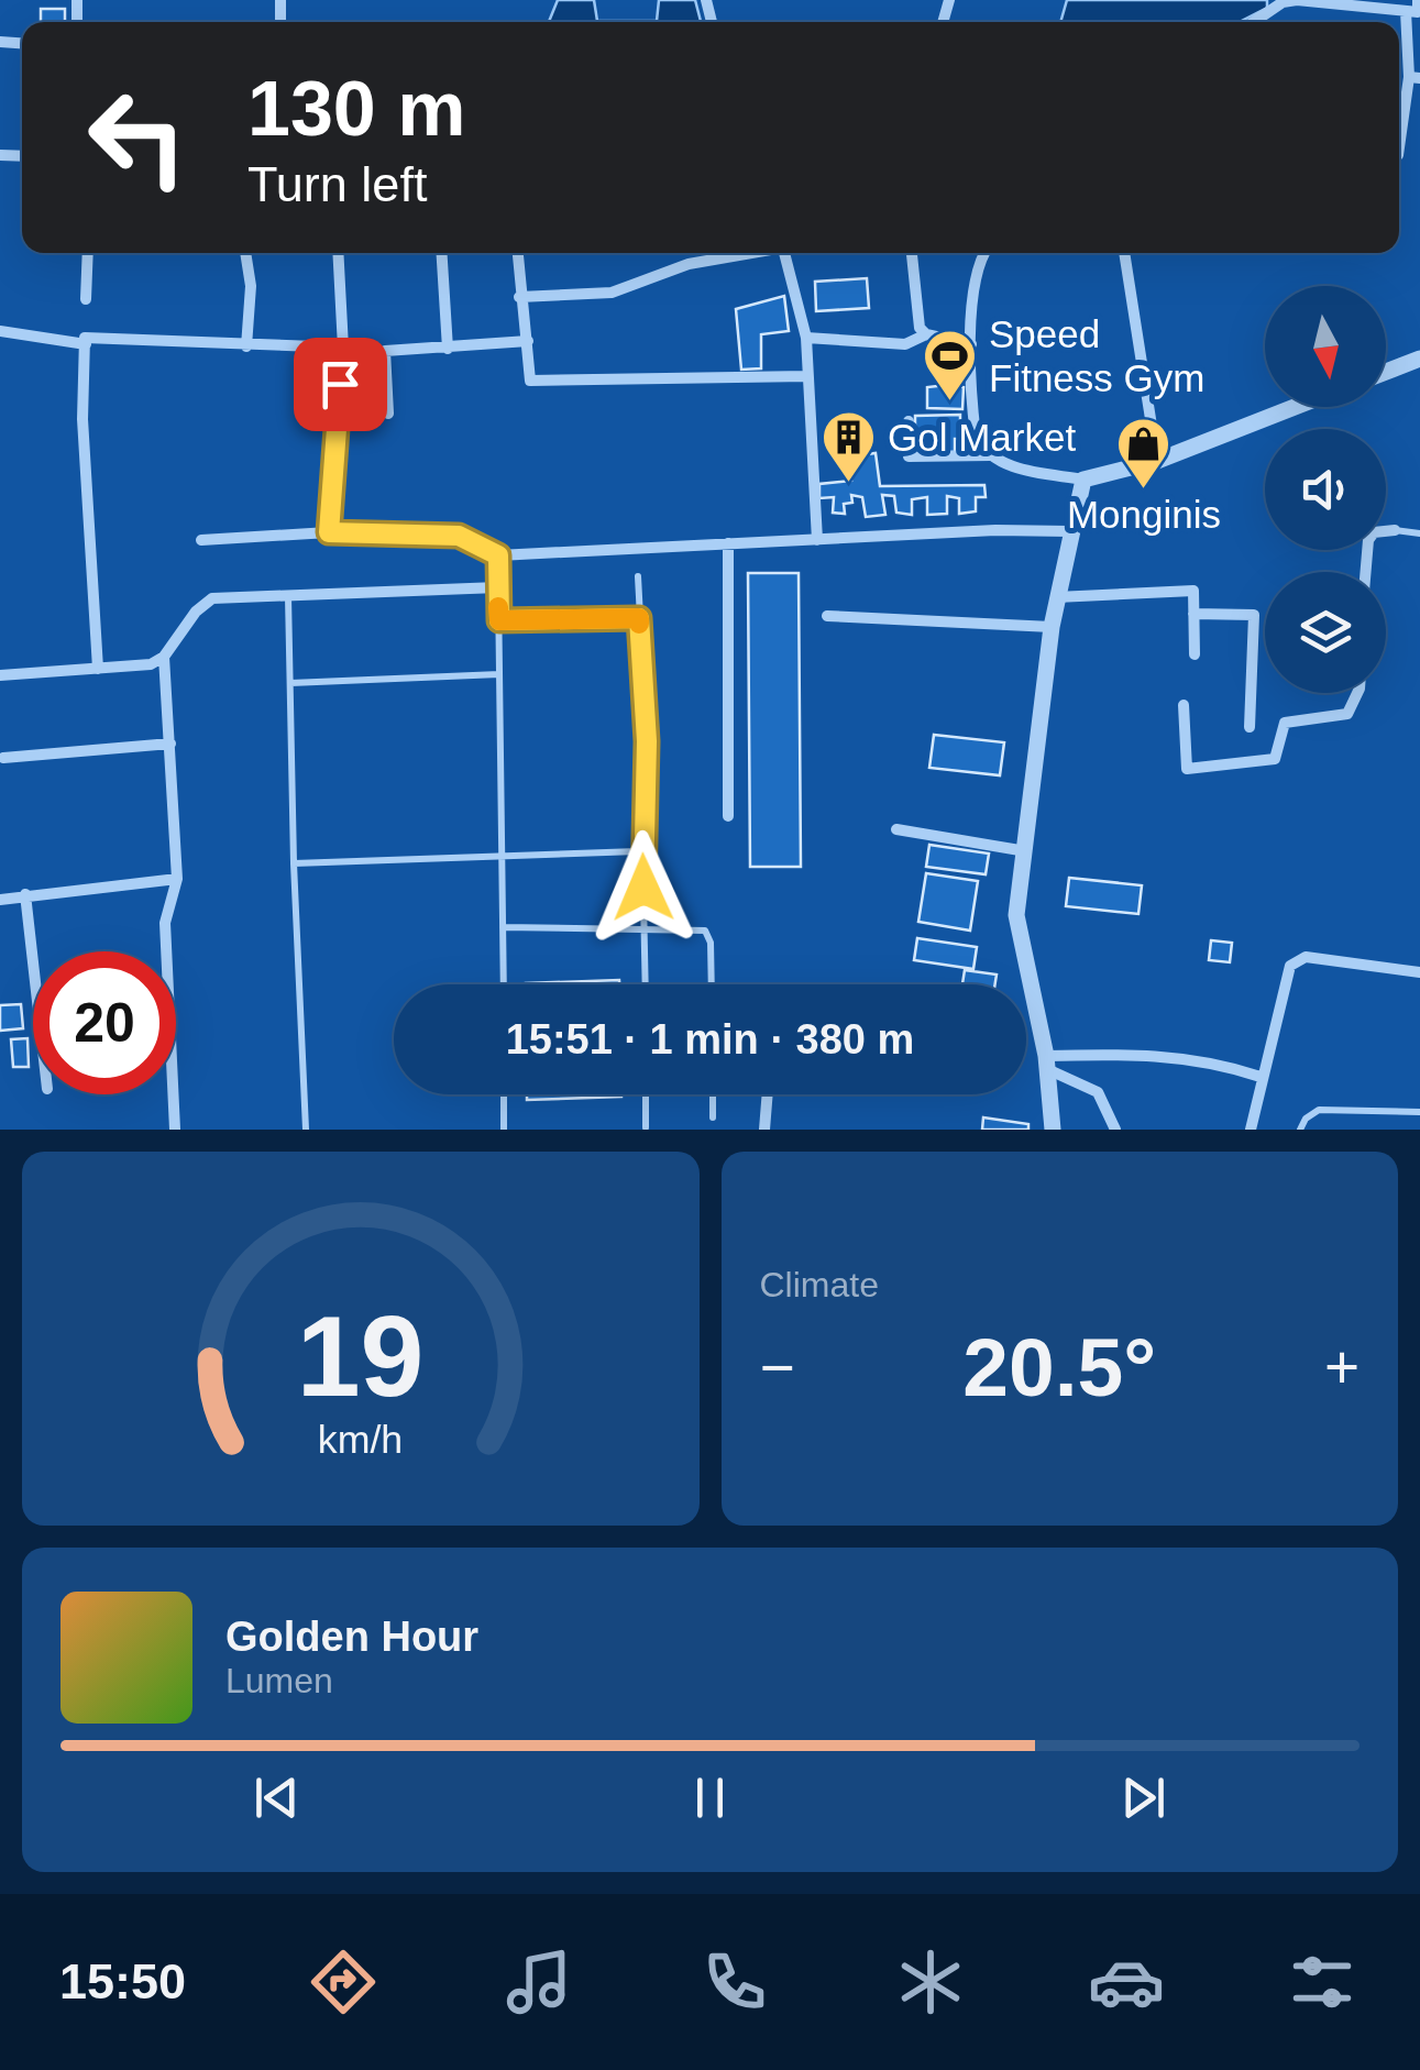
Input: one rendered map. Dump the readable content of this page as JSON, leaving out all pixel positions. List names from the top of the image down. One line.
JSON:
{"places":{"sports":["Speed Fitness Gym"],"building":["Gol Market"],"shop":["Monginis"]},"north":"bottom","page":{"turn":["130 m","Turn left"],"limit":"20","trip":"15:51 · 1 min · 380 m","tile":"Climate","heat":["−","20.5°","+"],"song":["Golden Hour","Lumen"],"tabs":"15:50","gauge":["19","km/h"]}}
